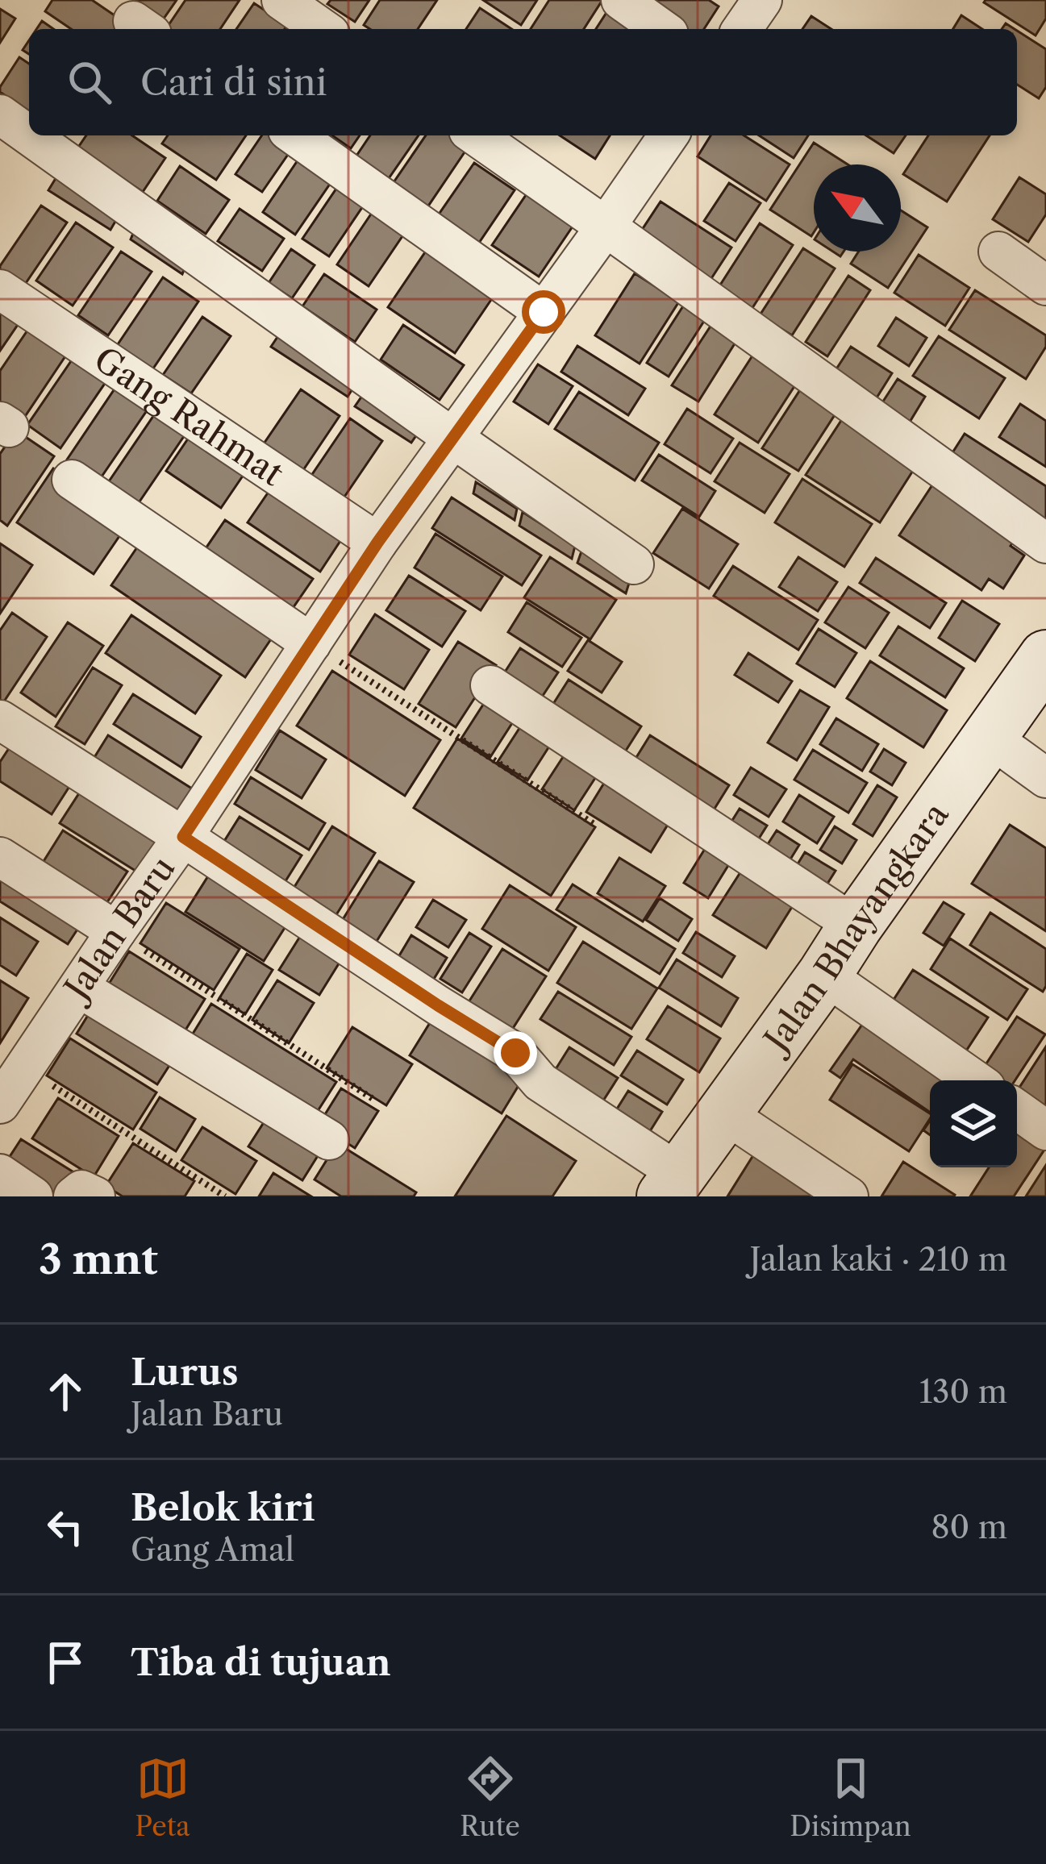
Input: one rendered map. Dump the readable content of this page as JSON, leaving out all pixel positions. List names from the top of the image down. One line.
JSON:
{"streets":{"main road":["Jalan Bhayangkara"],"street":["Gang Rahmat","Jalan Baru"]},"crossings":[["Gang Rahmat","Jalan Baru"]],"north":"top left","page":{"search":"Cari di sini","heading":["3 mnt","Jalan kaki · 210 m"],"list":[["Lurus","Jalan Baru","130 m"],["Belok kiri","Gang Amal","80 m"],"Tiba di tujuan"],"nav":["Peta","Rute","Disimpan"]}}
